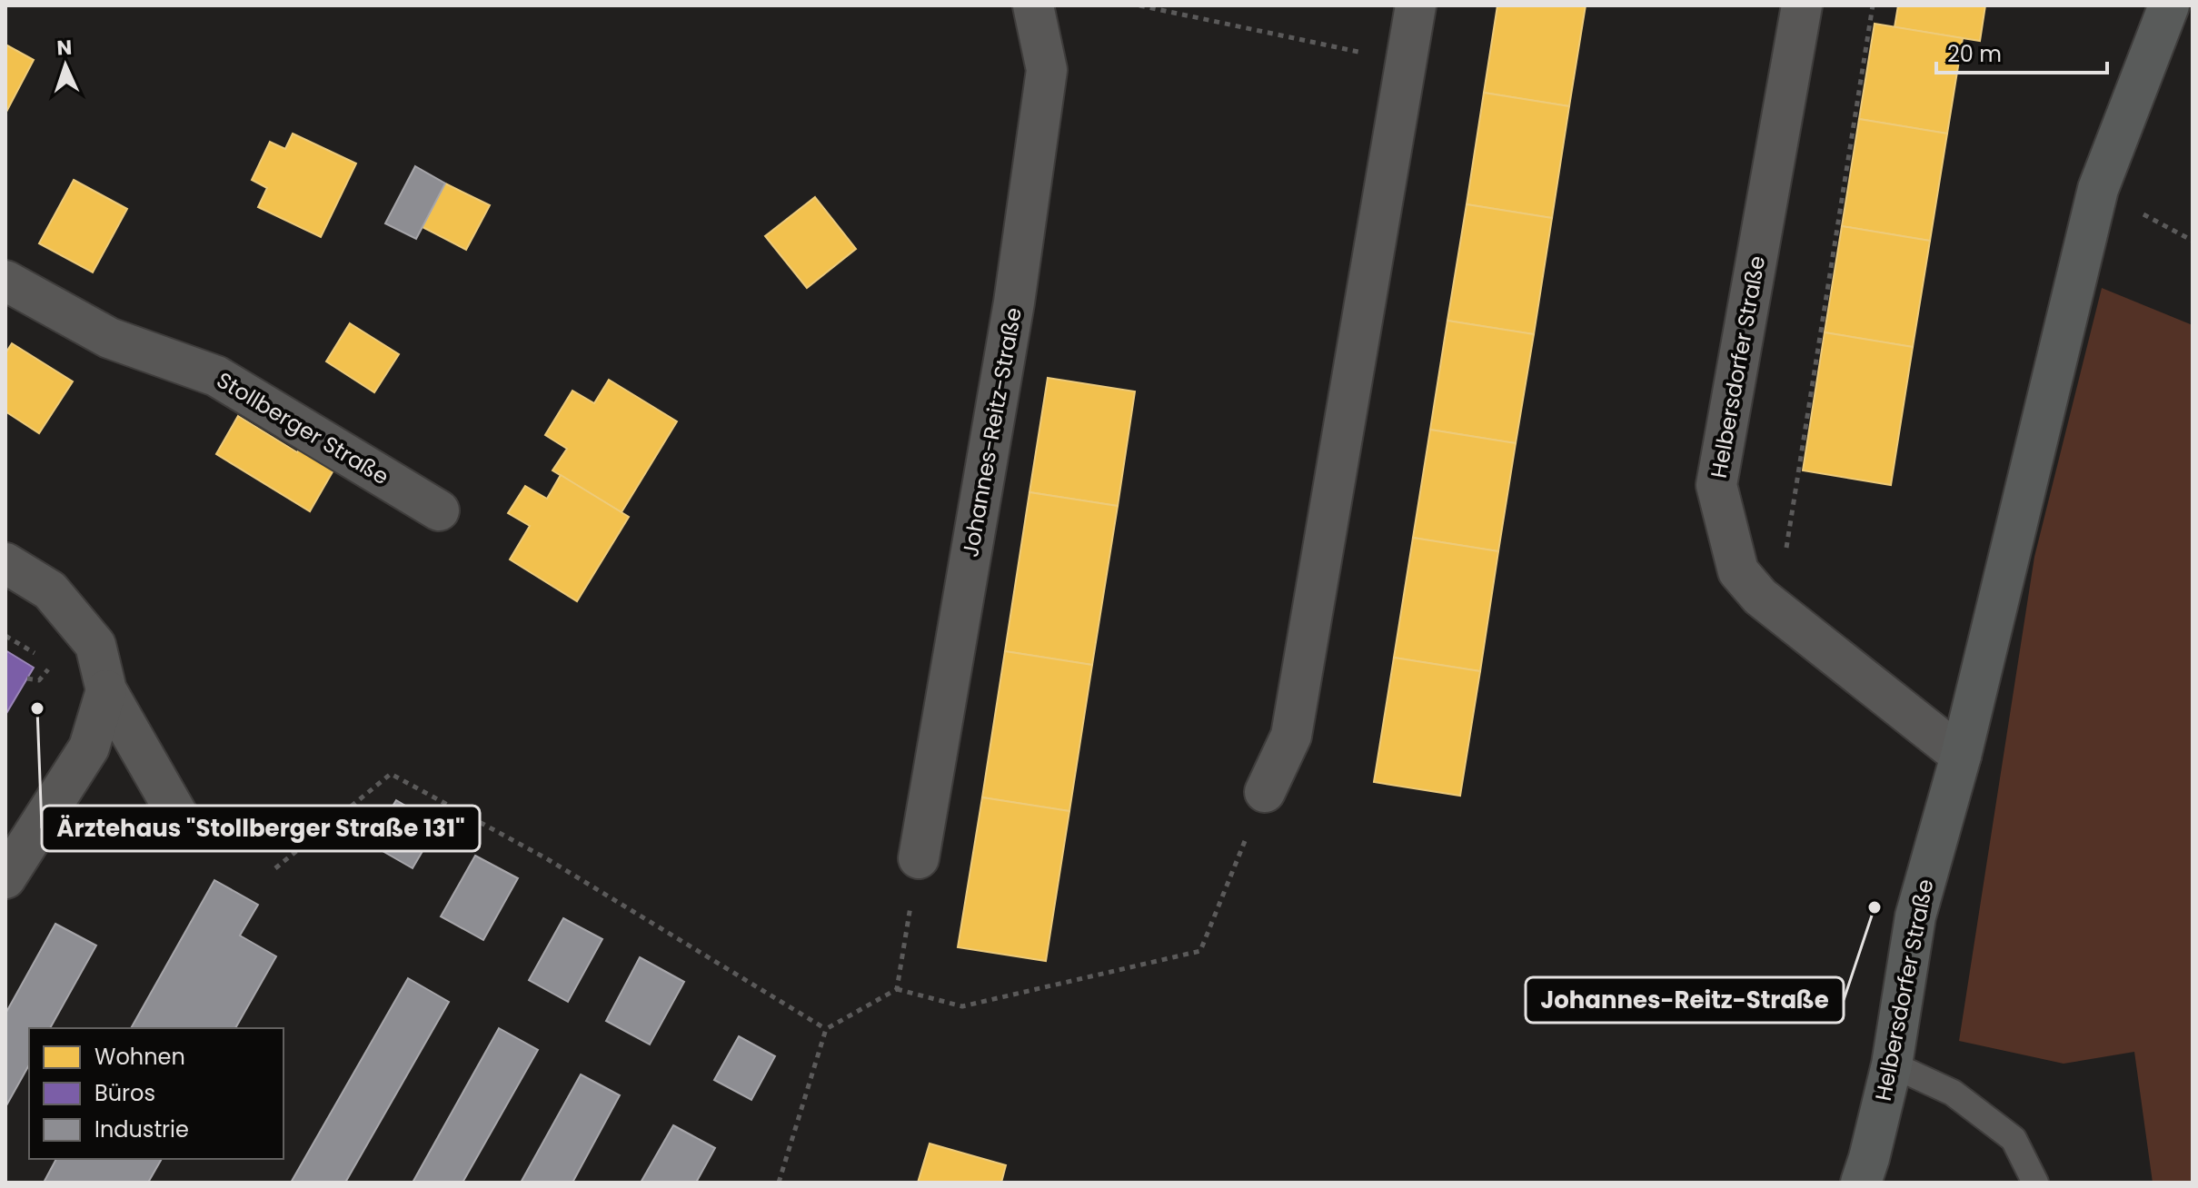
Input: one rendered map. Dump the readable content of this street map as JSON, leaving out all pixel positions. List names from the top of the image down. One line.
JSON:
{"streets":{"street":["Helbersdorfer Straße","Stollberger Straße","Johannes-Reitz-Straße"]},"places":["Ärztehaus \"Stollberger Straße 131\"","Johannes-Reitz-Straße"],"legend":["Wohnen","Büros","Industrie"],"scale_bar":"20 m","north":"top"}
